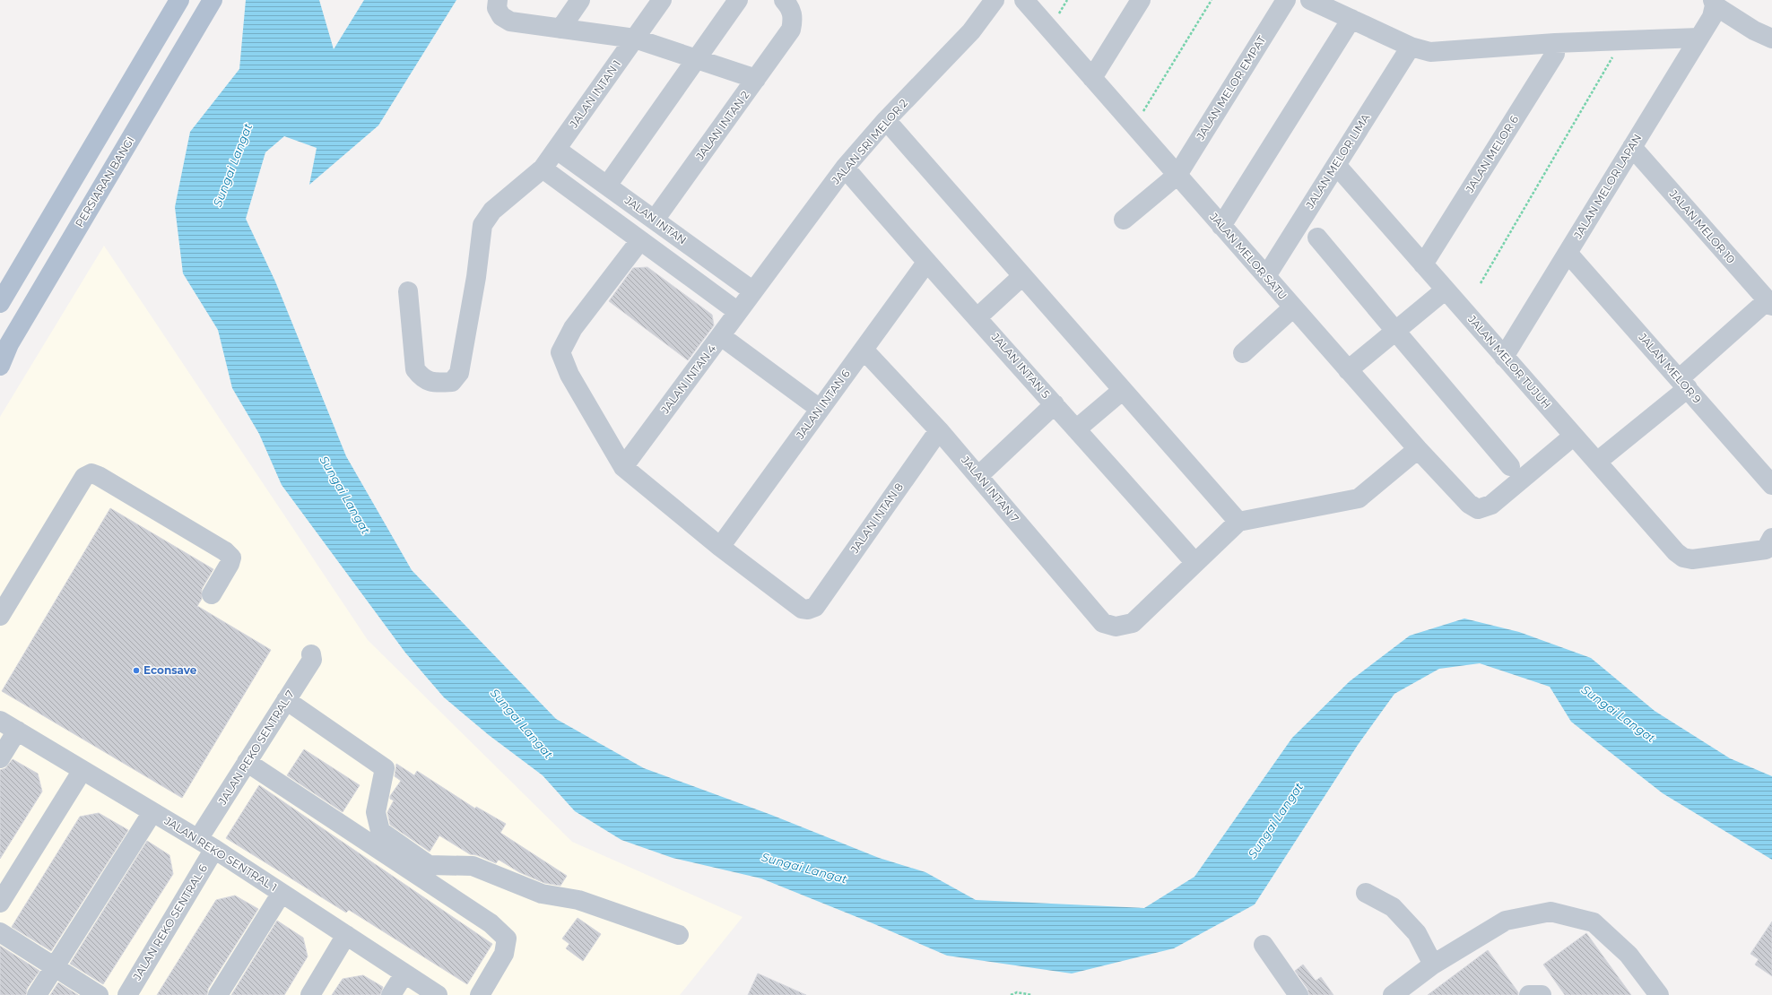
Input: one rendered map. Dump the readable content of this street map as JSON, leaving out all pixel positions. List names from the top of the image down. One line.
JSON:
{"streets":{"main road":["PERSIARAN BANGI"],"street":["JALAN MELOR EMPAT","JALAN INTAN 1","JALAN INTAN 2","JALAN SRI MELOR 2","JALAN MELOR 6","JALAN MELOR LIMA","JALAN MELOR LAPAN","JALAN INTAN","JALAN MELOR 10","JALAN MELOR SATU","JALAN MELOR TUJUH","JALAN INTAN 5","JALAN MELOR 9","JALAN INTAN 4","JALAN INTAN 6","JALAN INTAN 7","JALAN INTAN 8","JALAN REKO SENTRAL 7","JALAN REKO SENTRAL 1","JALAN REKO SENTRAL 6"]},"crossings":[["JALAN MELOR EMPAT","JALAN MELOR SATU"],["JALAN INTAN 1","JALAN INTAN"],["JALAN INTAN 2","JALAN INTAN"],["JALAN SRI MELOR 2","JALAN INTAN"],["JALAN SRI MELOR 2","JALAN INTAN 5"],["JALAN SRI MELOR 2","JALAN INTAN 4"],["JALAN MELOR 6","JALAN MELOR TUJUH"],["JALAN MELOR LIMA","JALAN MELOR SATU"],["JALAN MELOR LIMA","JALAN MELOR TUJUH"],["JALAN MELOR LAPAN","JALAN MELOR 10"],["JALAN MELOR LAPAN","JALAN MELOR TUJUH"],["JALAN MELOR LAPAN","JALAN MELOR 9"],["JALAN INTAN","JALAN INTAN 4"],["JALAN MELOR SATU","JALAN MELOR TUJUH"],["JALAN INTAN 5","JALAN INTAN 6"],["JALAN INTAN 5","JALAN INTAN 7"],["JALAN INTAN 6","JALAN INTAN 7"],["JALAN INTAN 6","JALAN INTAN 8"],["JALAN INTAN 7","JALAN INTAN 8"],["JALAN REKO SENTRAL 7","JALAN REKO SENTRAL 1"],["JALAN REKO SENTRAL 1","JALAN REKO SENTRAL 6"]],"water":["Sungai Langat"],"places":["Econsave"]}
